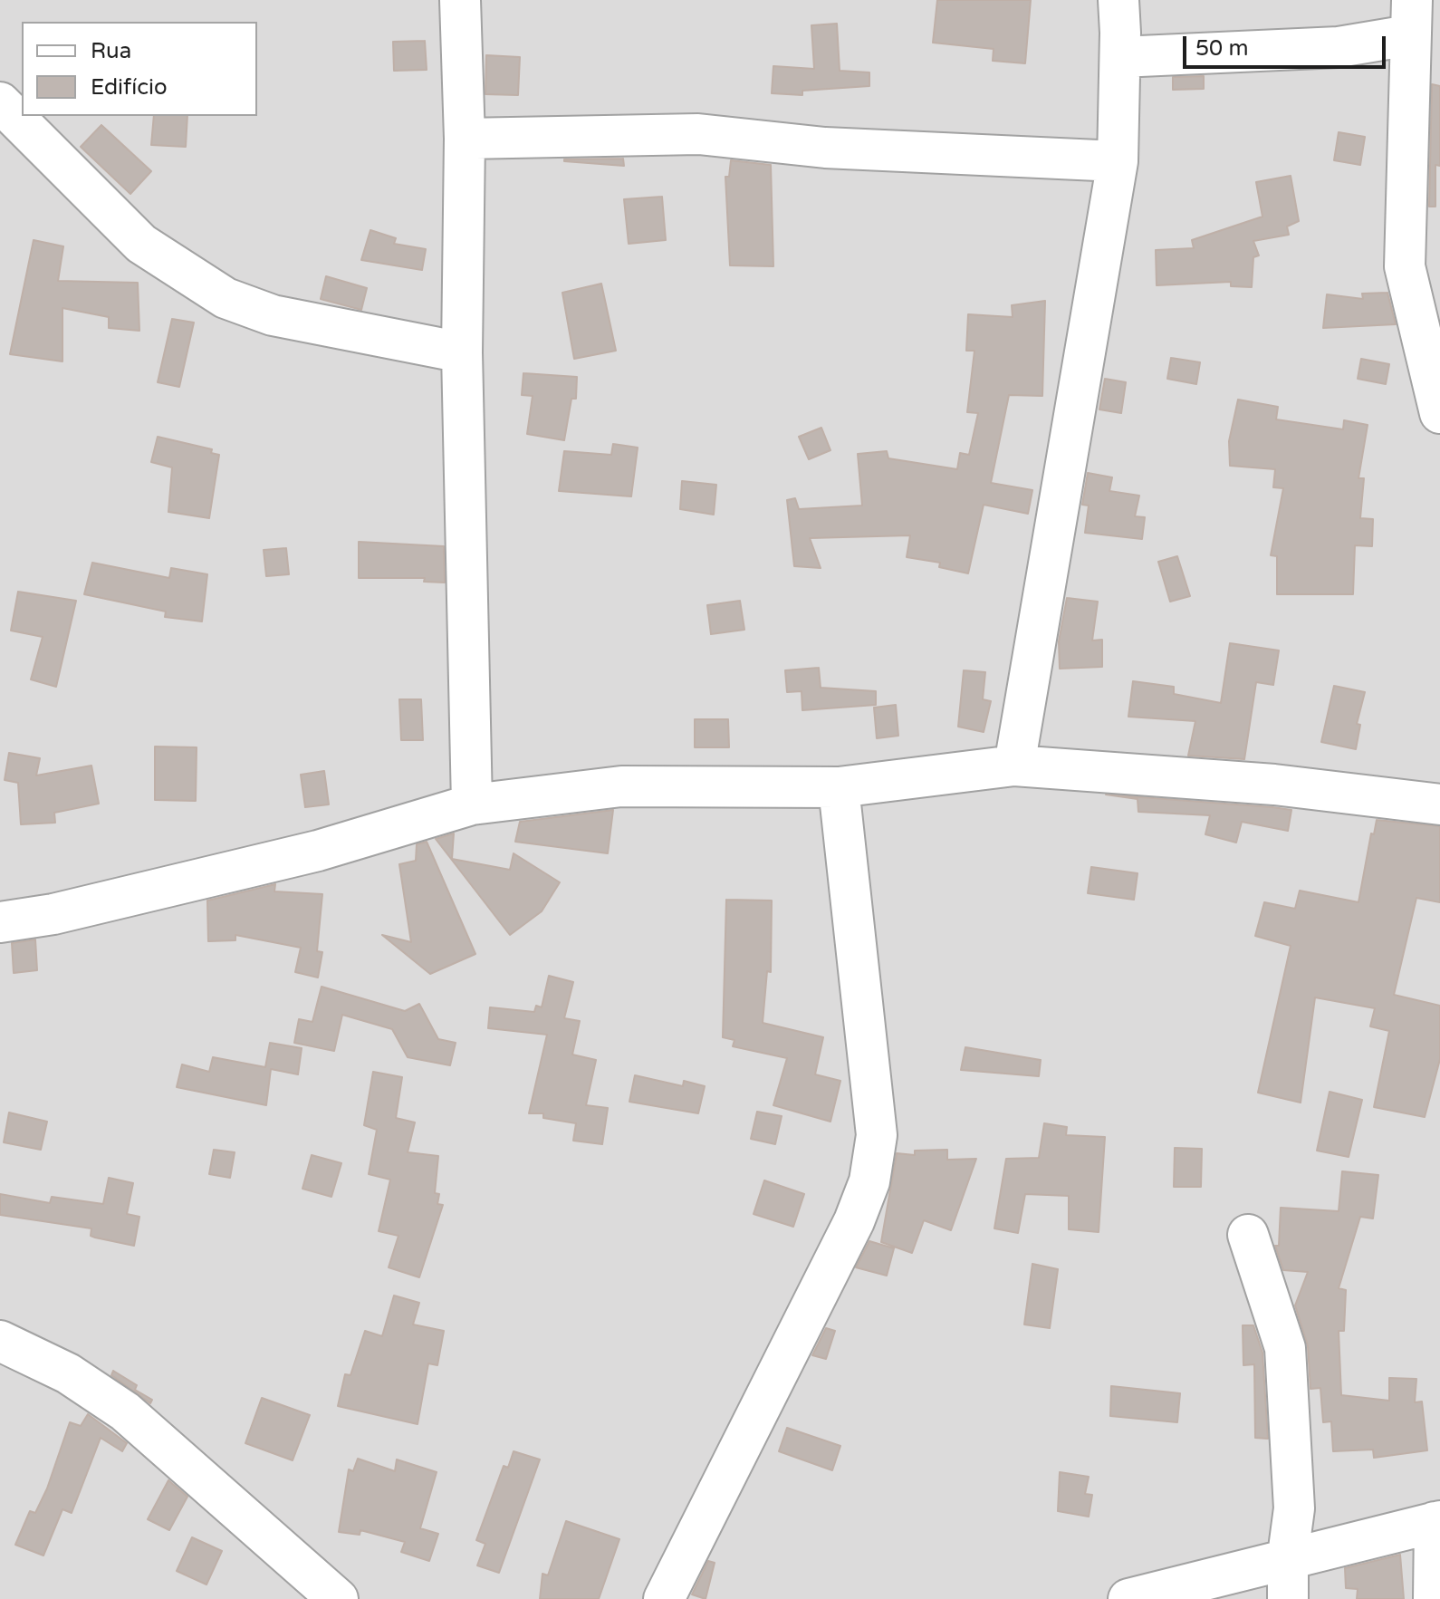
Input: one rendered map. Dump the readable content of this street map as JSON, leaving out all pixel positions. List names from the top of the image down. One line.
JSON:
{"legend":["Rua","Edifício"],"scale_bar":"50 m"}
